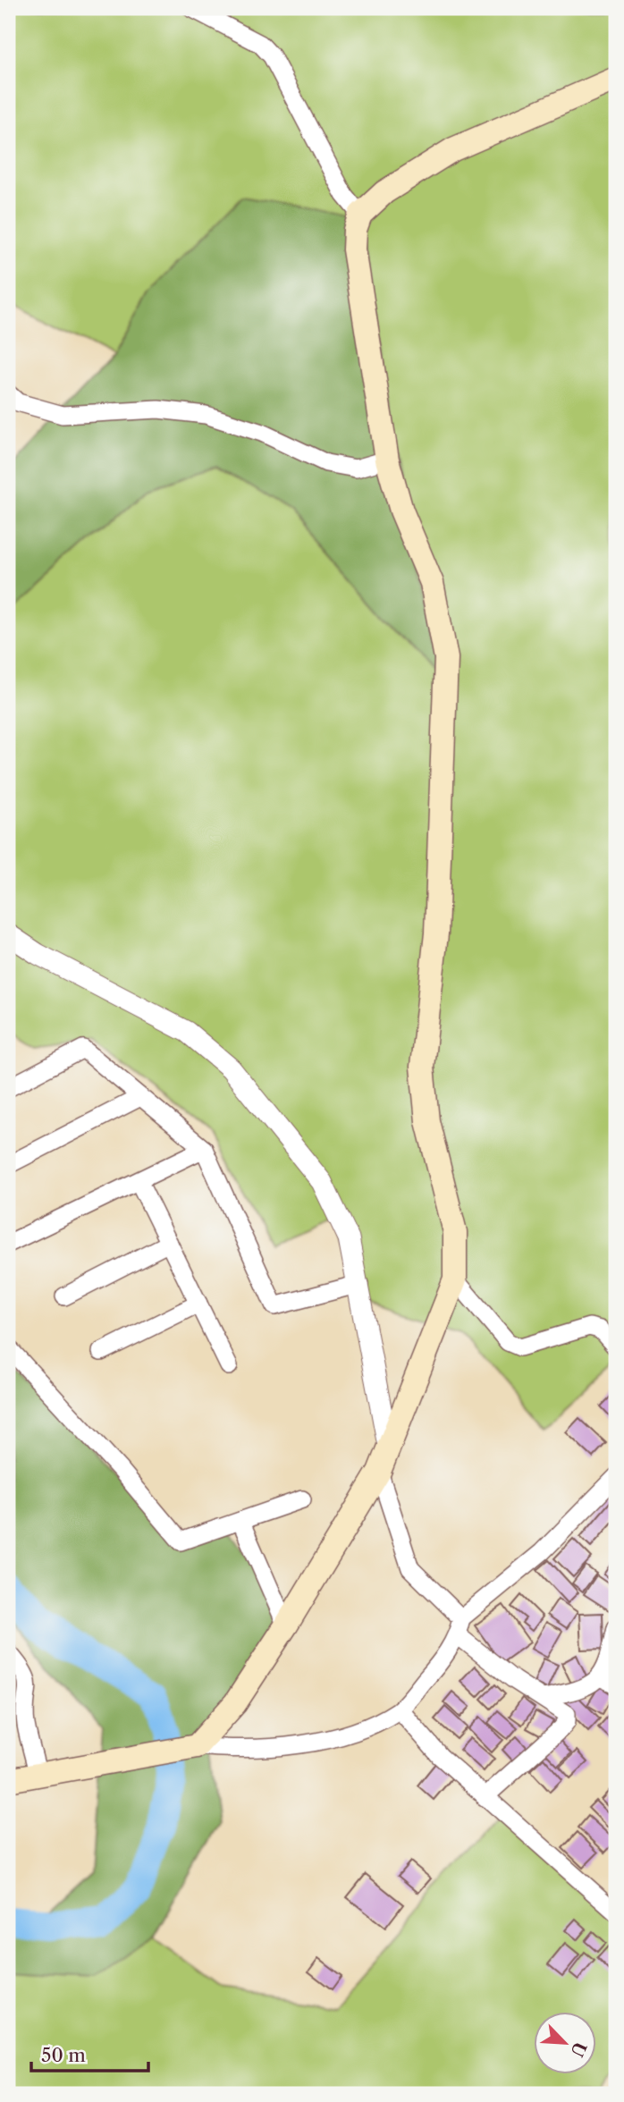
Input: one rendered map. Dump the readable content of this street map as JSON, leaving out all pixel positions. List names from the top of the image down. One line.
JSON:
{"scale_bar":"50 m","north":"bottom right"}
